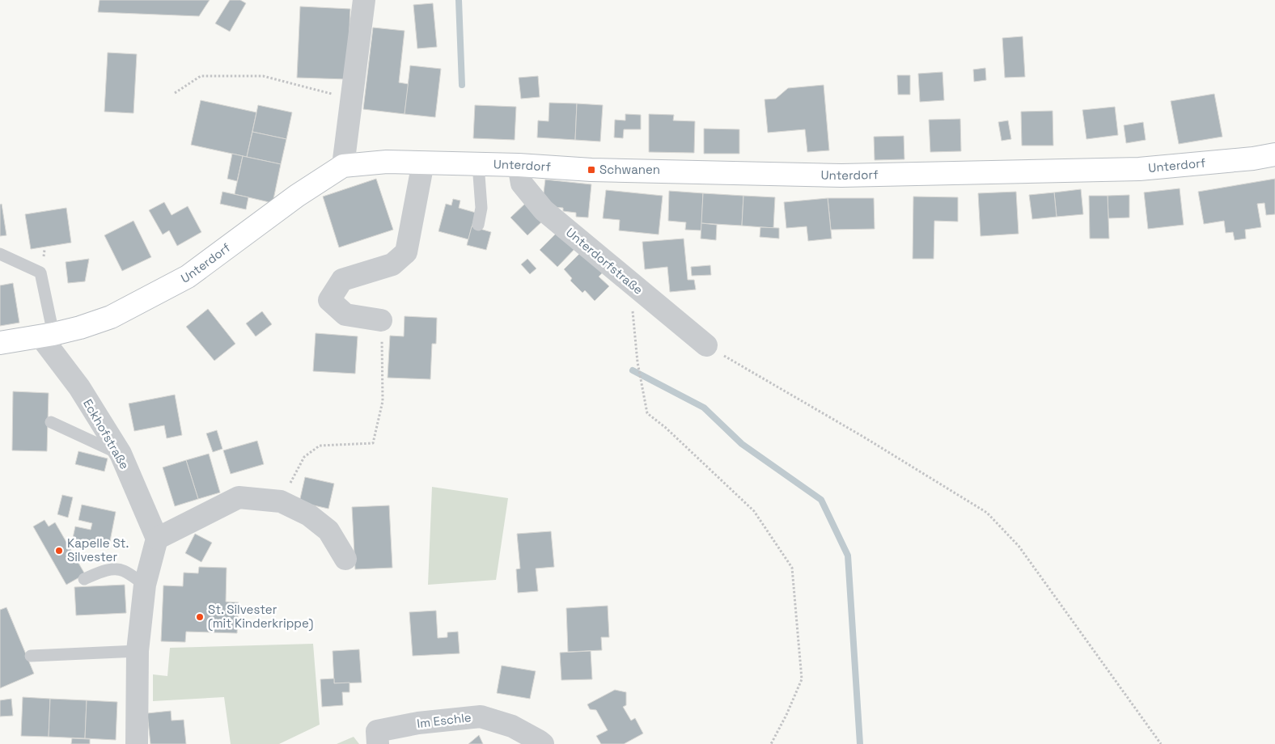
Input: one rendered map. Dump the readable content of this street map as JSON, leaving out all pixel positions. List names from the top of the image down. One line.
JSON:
{"streets":{"street":["Unterdorf","Unterdorfstraße","Eckhofstraße","Im Eschle"]},"crossings":[["Unterdorf","Unterdorfstraße"],["Unterdorf","Eckhofstraße"]],"places":{"transit":["Schwanen"],"other":["Kapelle St. Silvester","St. Silvester (mit Kinderkrippe)"]}}
